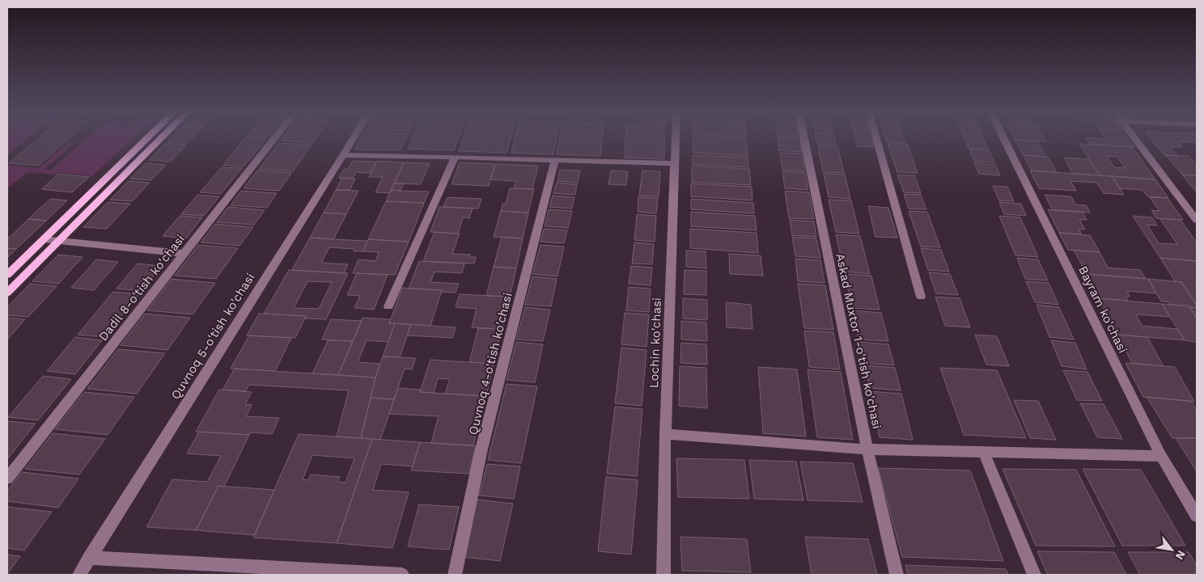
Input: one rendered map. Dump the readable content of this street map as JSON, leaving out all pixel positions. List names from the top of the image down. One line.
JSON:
{"streets":{"street":["Dadil 8-o'tish ko'chasi","Bayram ko'chasi","Quvnoq 5-o'tish ko'chasi","Askad Muxtor 1-o'tish ko'chasi","Lochin ko'chasi","Quvnoq 4-o'tish ko'chasi"]},"north":"bottom right"}
